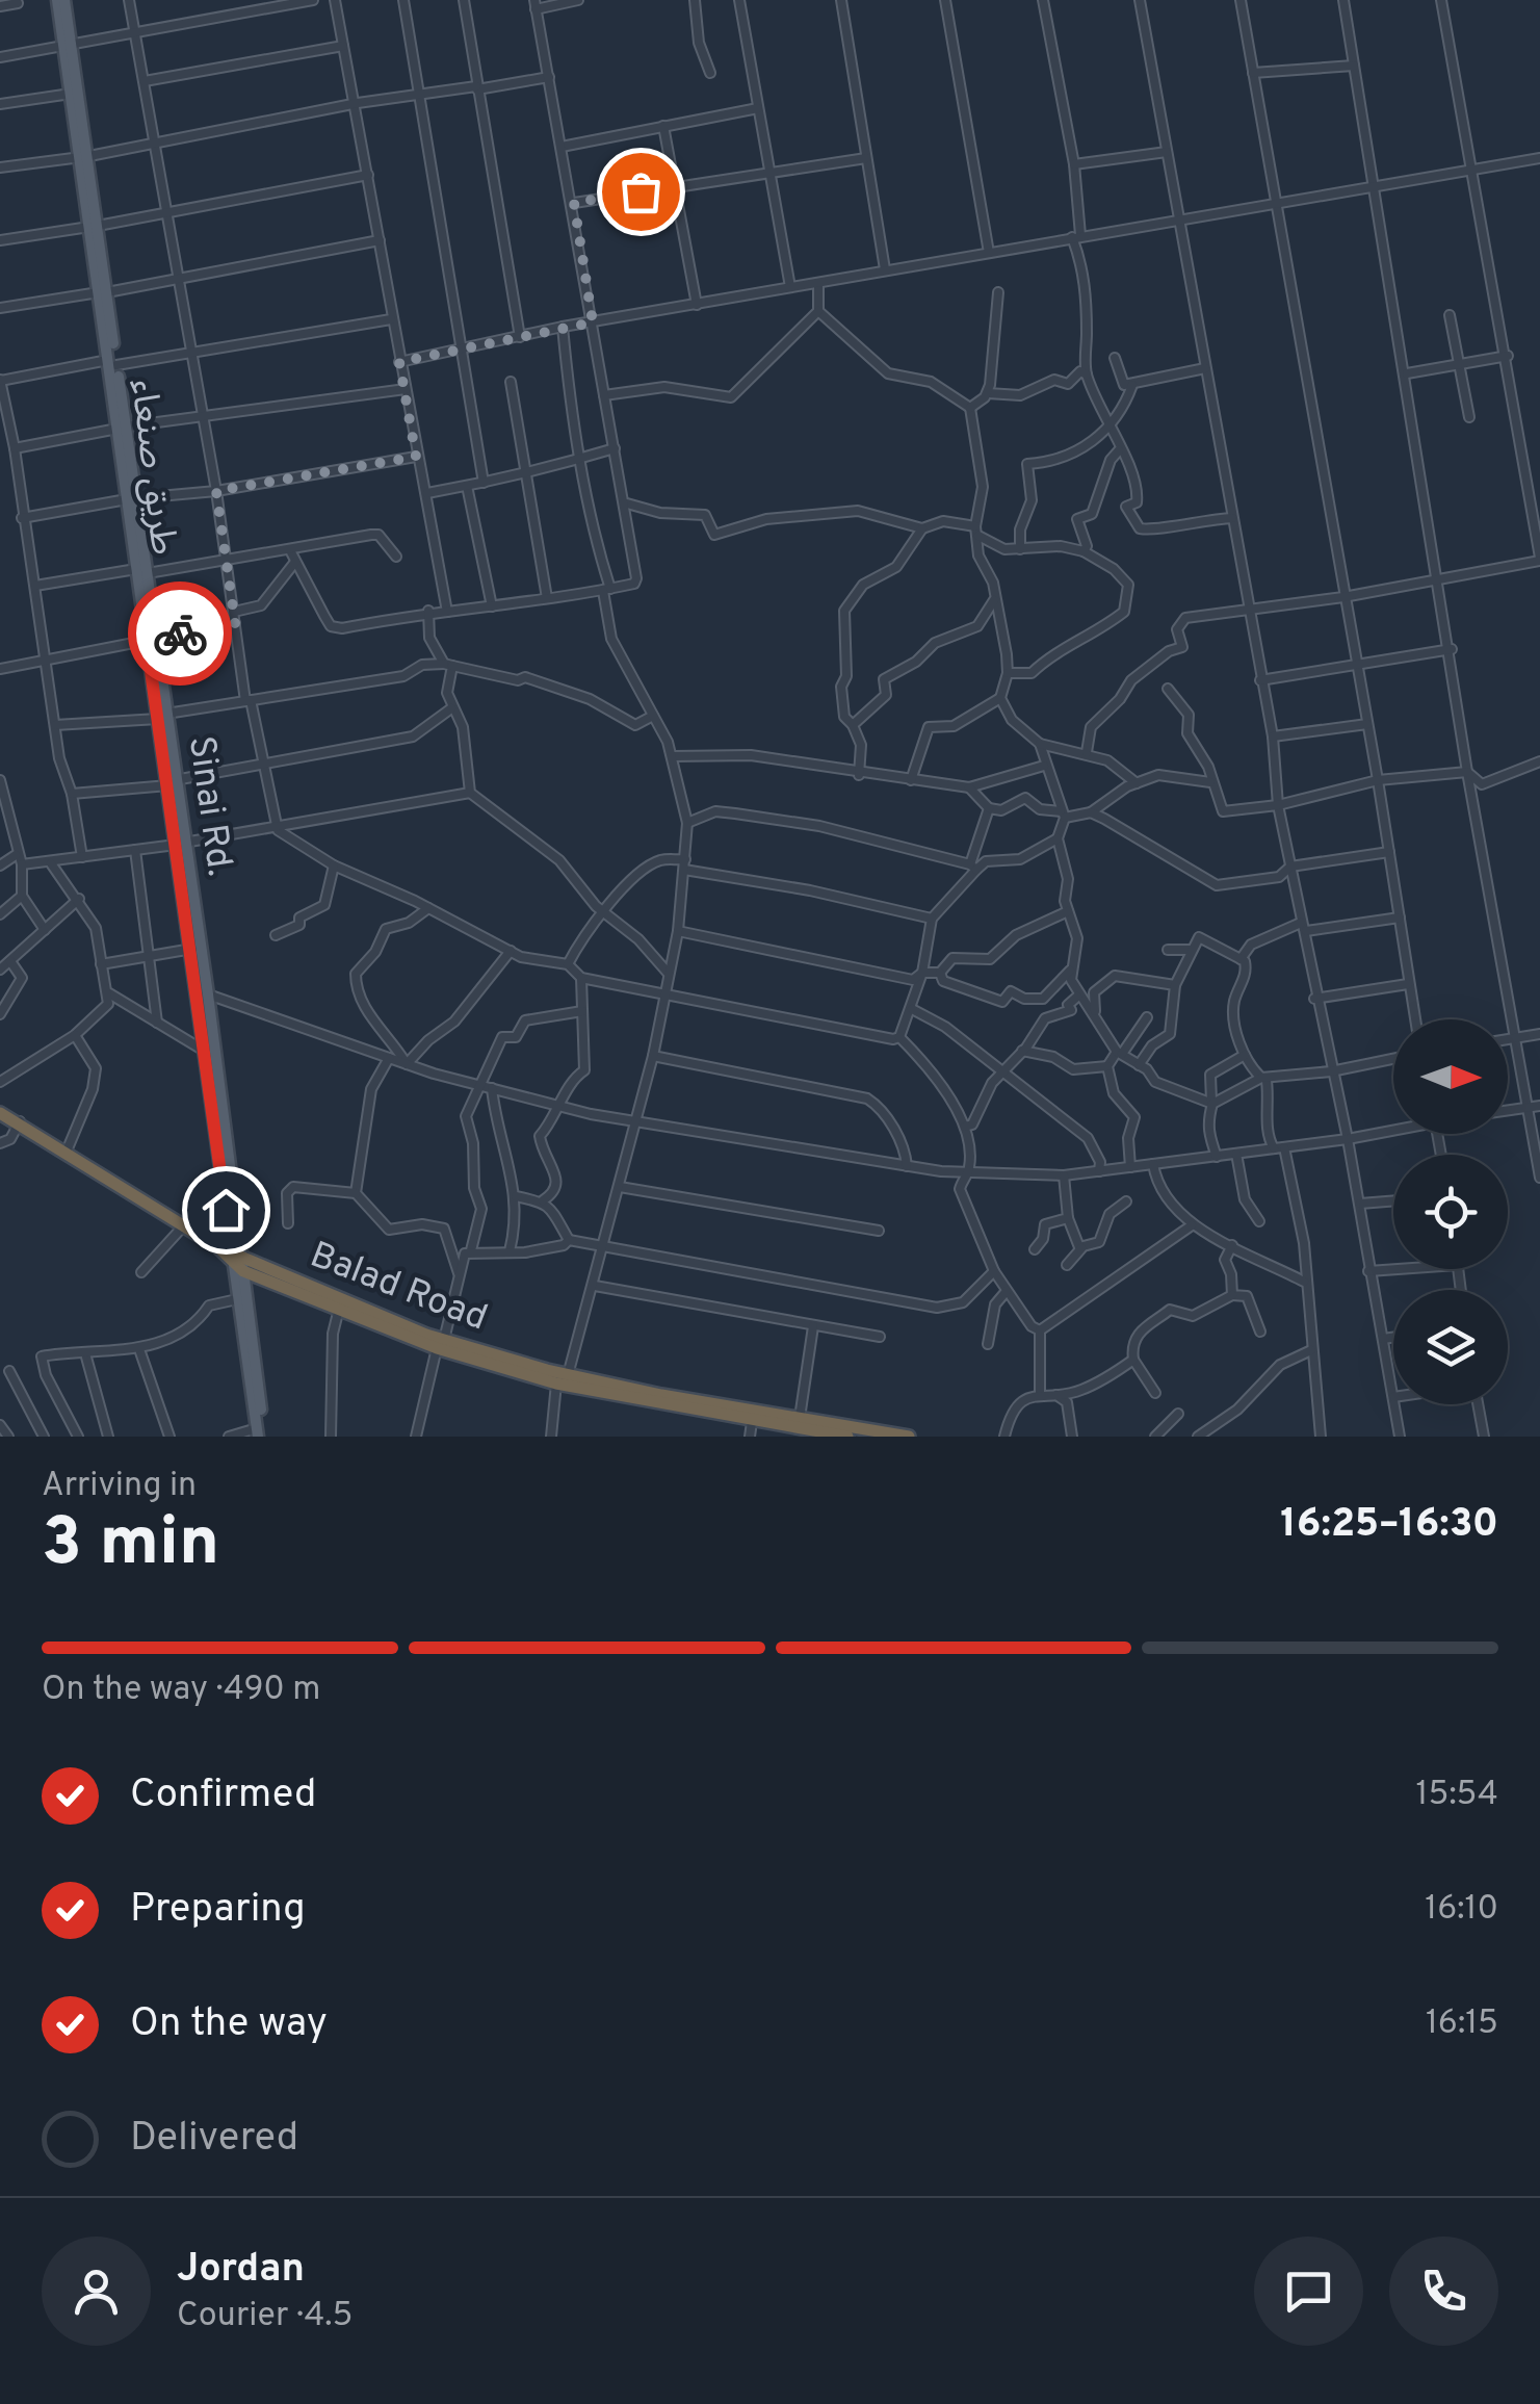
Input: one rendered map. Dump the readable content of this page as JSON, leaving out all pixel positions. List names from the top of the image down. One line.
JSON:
{"streets":{"highway":["Balad Road"],"main road":["طريق صنعاء","Sinai Rd."]},"crossings":[["طريق صنعاء","Sinai Rd."],["طريق صنعاء","Balad Road"],["Sinai Rd.","Balad Road"]],"north":"right","page":{"heading":["3 min","Arriving in","16:25–16:30"],"panel":["Jordan","Courier · 4.5"],"bar":"On the way · 490 m","list":[["Confirmed","15:54"],["Preparing","16:10"],["On the way","16:15"],"Delivered"]}}
